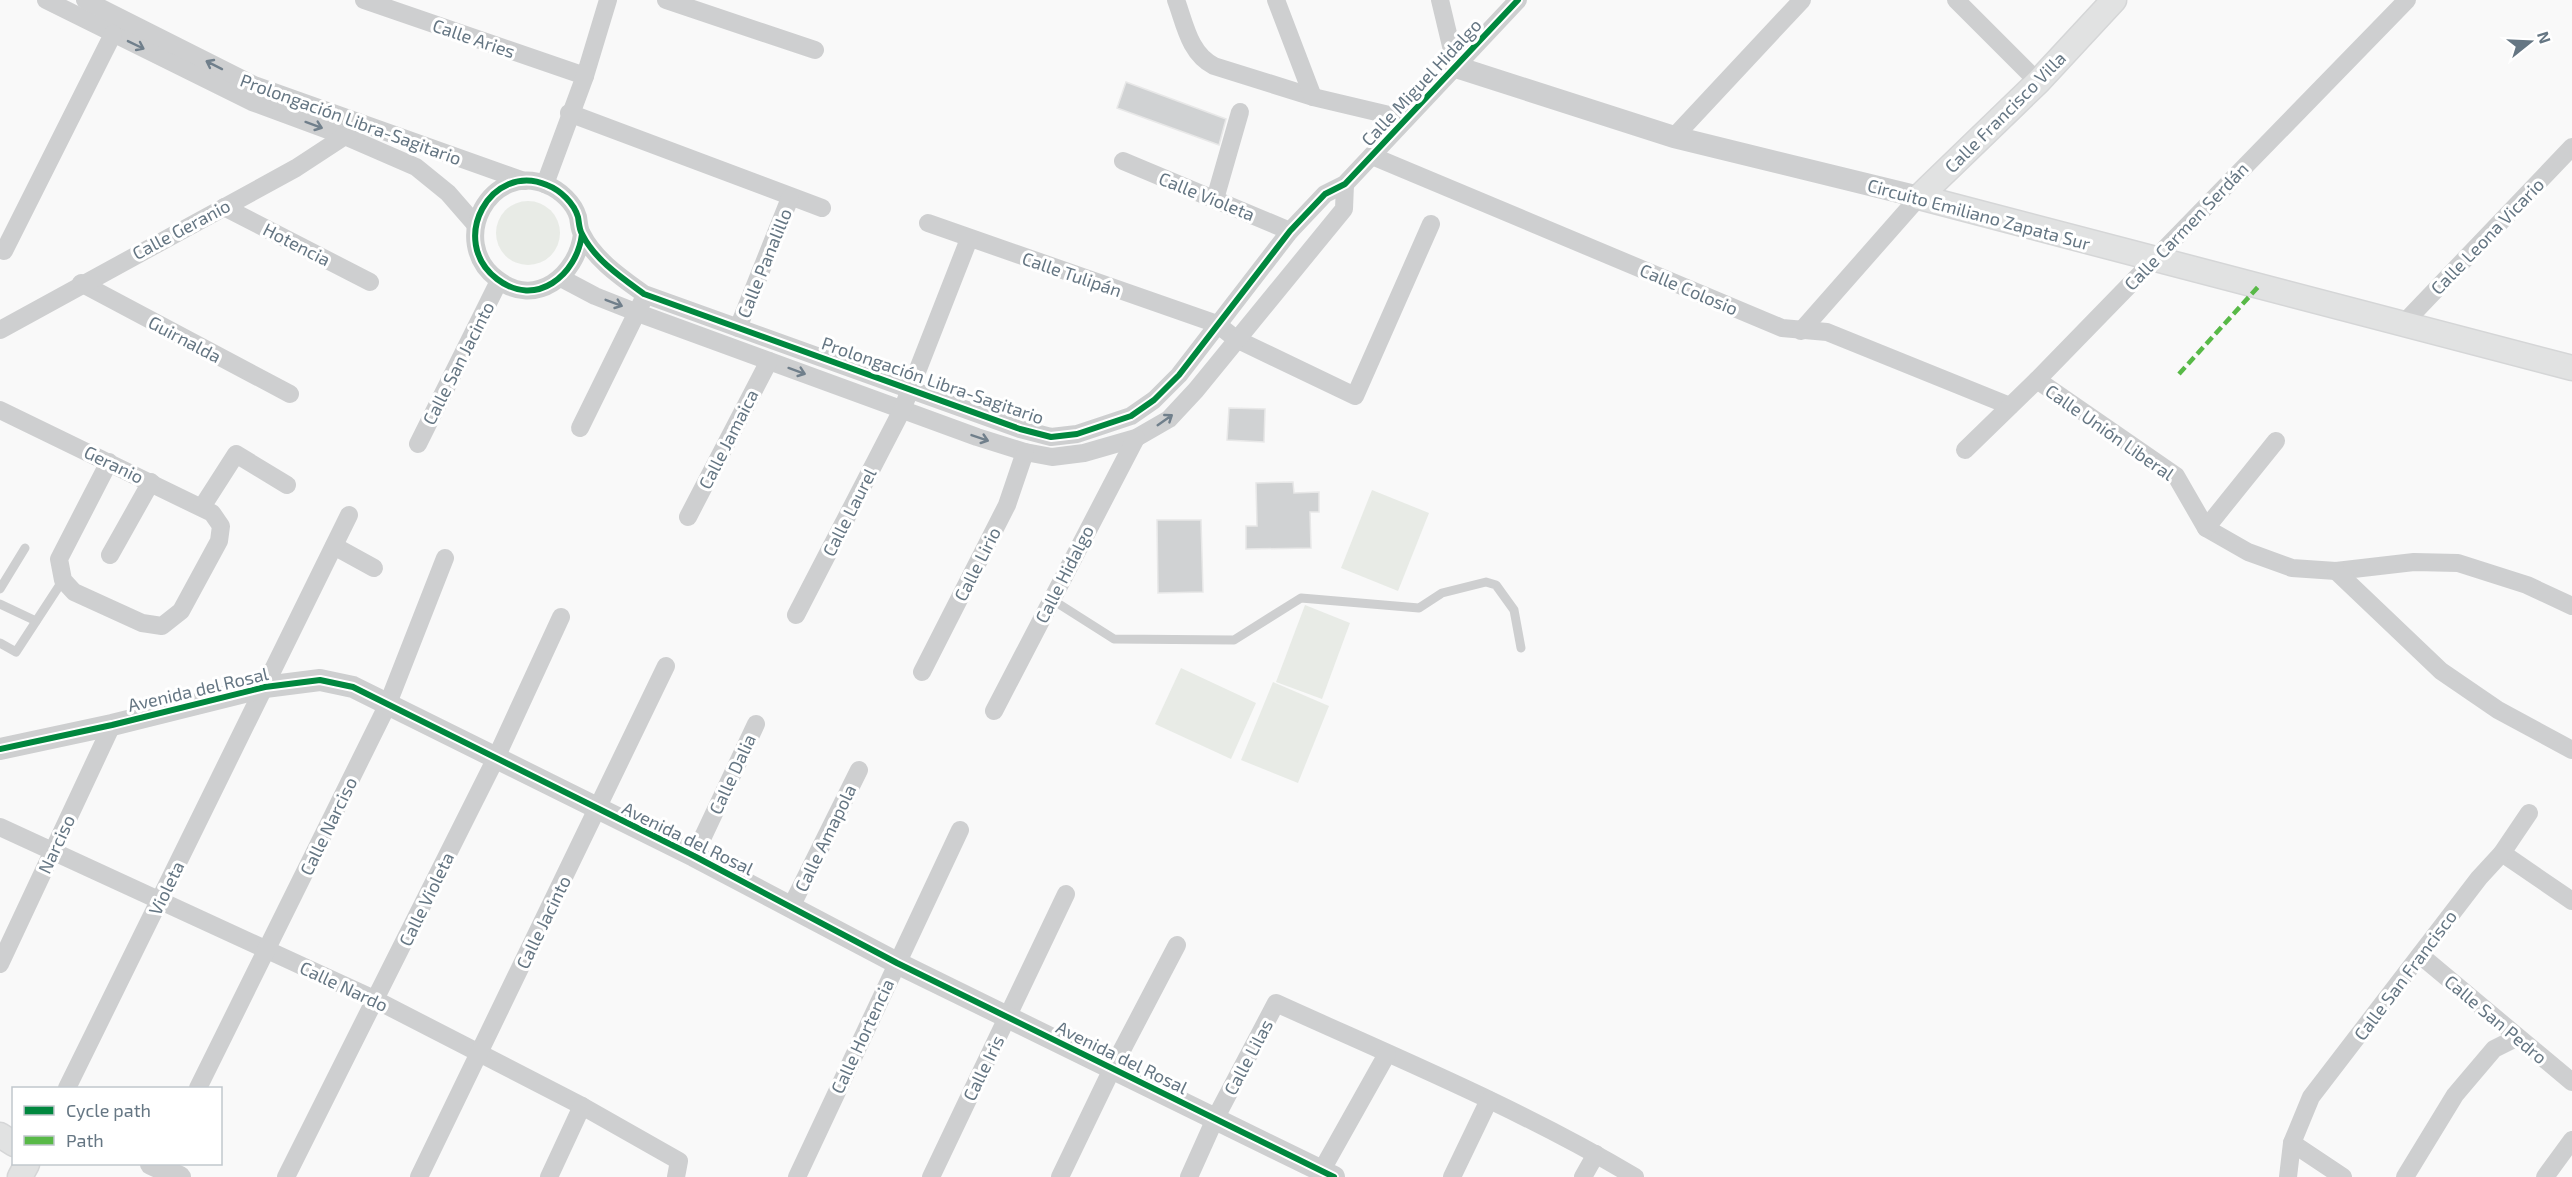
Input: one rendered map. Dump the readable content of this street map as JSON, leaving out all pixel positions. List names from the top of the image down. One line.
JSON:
{"streets":{"main road":["Calle Francisco Villa","Circuito Emiliano Zapata Sur"],"street":["Calle Aries","Calle Miguel Hidalgo","Prolongación Libra-Sagitario","Calle Violeta","Calle Carmen Serdán","Calle Geranio","Calle Leona Vicario","Hotencia","Calle Panalillo","Calle Tulipán","Calle Colosio","Guirnalda","Calle San Jacinto","Calle Unión Liberal","Calle Jamaica","Geranio","Calle Laurel","Calle Lirio","Calle Hidalgo","Avenida del Rosal","Calle Dalia","Calle Narciso","Calle Amapola","Narciso","Violeta","Calle Jacinto","Calle San Francisco","Calle Nardo","Calle San Pedro","Calle Hortencia","Calle Lilas","Calle Iris"]},"crossings":[["Calle Miguel Hidalgo","Prolongación Libra-Sagitario"],["Calle Miguel Hidalgo","Circuito Emiliano Zapata Sur"],["Calle Miguel Hidalgo","Calle Colosio"],["Calle Francisco Villa","Circuito Emiliano Zapata Sur"],["Calle Francisco Villa","Calle Colosio"],["Prolongación Libra-Sagitario","Calle Violeta"],["Prolongación Libra-Sagitario","Calle Geranio"],["Prolongación Libra-Sagitario","Calle Panalillo"],["Prolongación Libra-Sagitario","Calle Tulipán"],["Prolongación Libra-Sagitario","Calle San Jacinto"],["Prolongación Libra-Sagitario","Calle Jamaica"],["Prolongación Libra-Sagitario","Calle Laurel"],["Prolongación Libra-Sagitario","Calle Lirio"],["Prolongación Libra-Sagitario","Calle Hidalgo"],["Calle Violeta","Avenida del Rosal"],["Calle Violeta","Calle Nardo"],["Circuito Emiliano Zapata Sur","Calle Carmen Serdán"],["Circuito Emiliano Zapata Sur","Calle Leona Vicario"],["Calle Carmen Serdán","Calle Colosio"],["Calle Carmen Serdán","Calle Unión Liberal"],["Calle Geranio","Hotencia"],["Calle Geranio","Guirnalda"],["Calle Tulipán","Calle Laurel"],["Avenida del Rosal","Calle Dalia"],["Avenida del Rosal","Calle Narciso"],["Avenida del Rosal","Calle Amapola"],["Avenida del Rosal","Narciso"],["Avenida del Rosal","Violeta"],["Avenida del Rosal","Calle Jacinto"],["Avenida del Rosal","Calle Hortencia"],["Avenida del Rosal","Calle Lilas"],["Avenida del Rosal","Calle Iris"],["Calle Narciso","Calle Nardo"],["Narciso","Calle Nardo"],["Violeta","Calle Nardo"],["Calle Jacinto","Calle Nardo"],["Calle San Francisco","Calle San Pedro"]],"legend":["Cycle path","Path"],"north":"right"}
